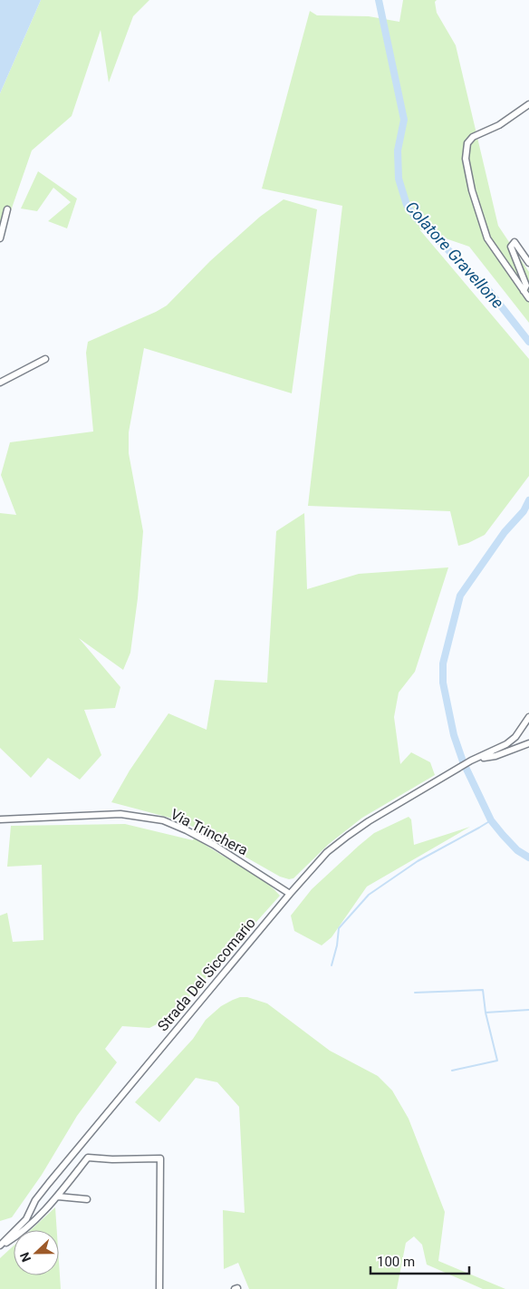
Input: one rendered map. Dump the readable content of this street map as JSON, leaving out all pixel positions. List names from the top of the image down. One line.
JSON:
{"streets":{"street":["Via Trinchera","Strada Del Siccomario"]},"crossings":[["Via Trinchera","Strada Del Siccomario"]],"water":["Colatore Gravellone"],"scale_bar":"100 m","north":"left"}
